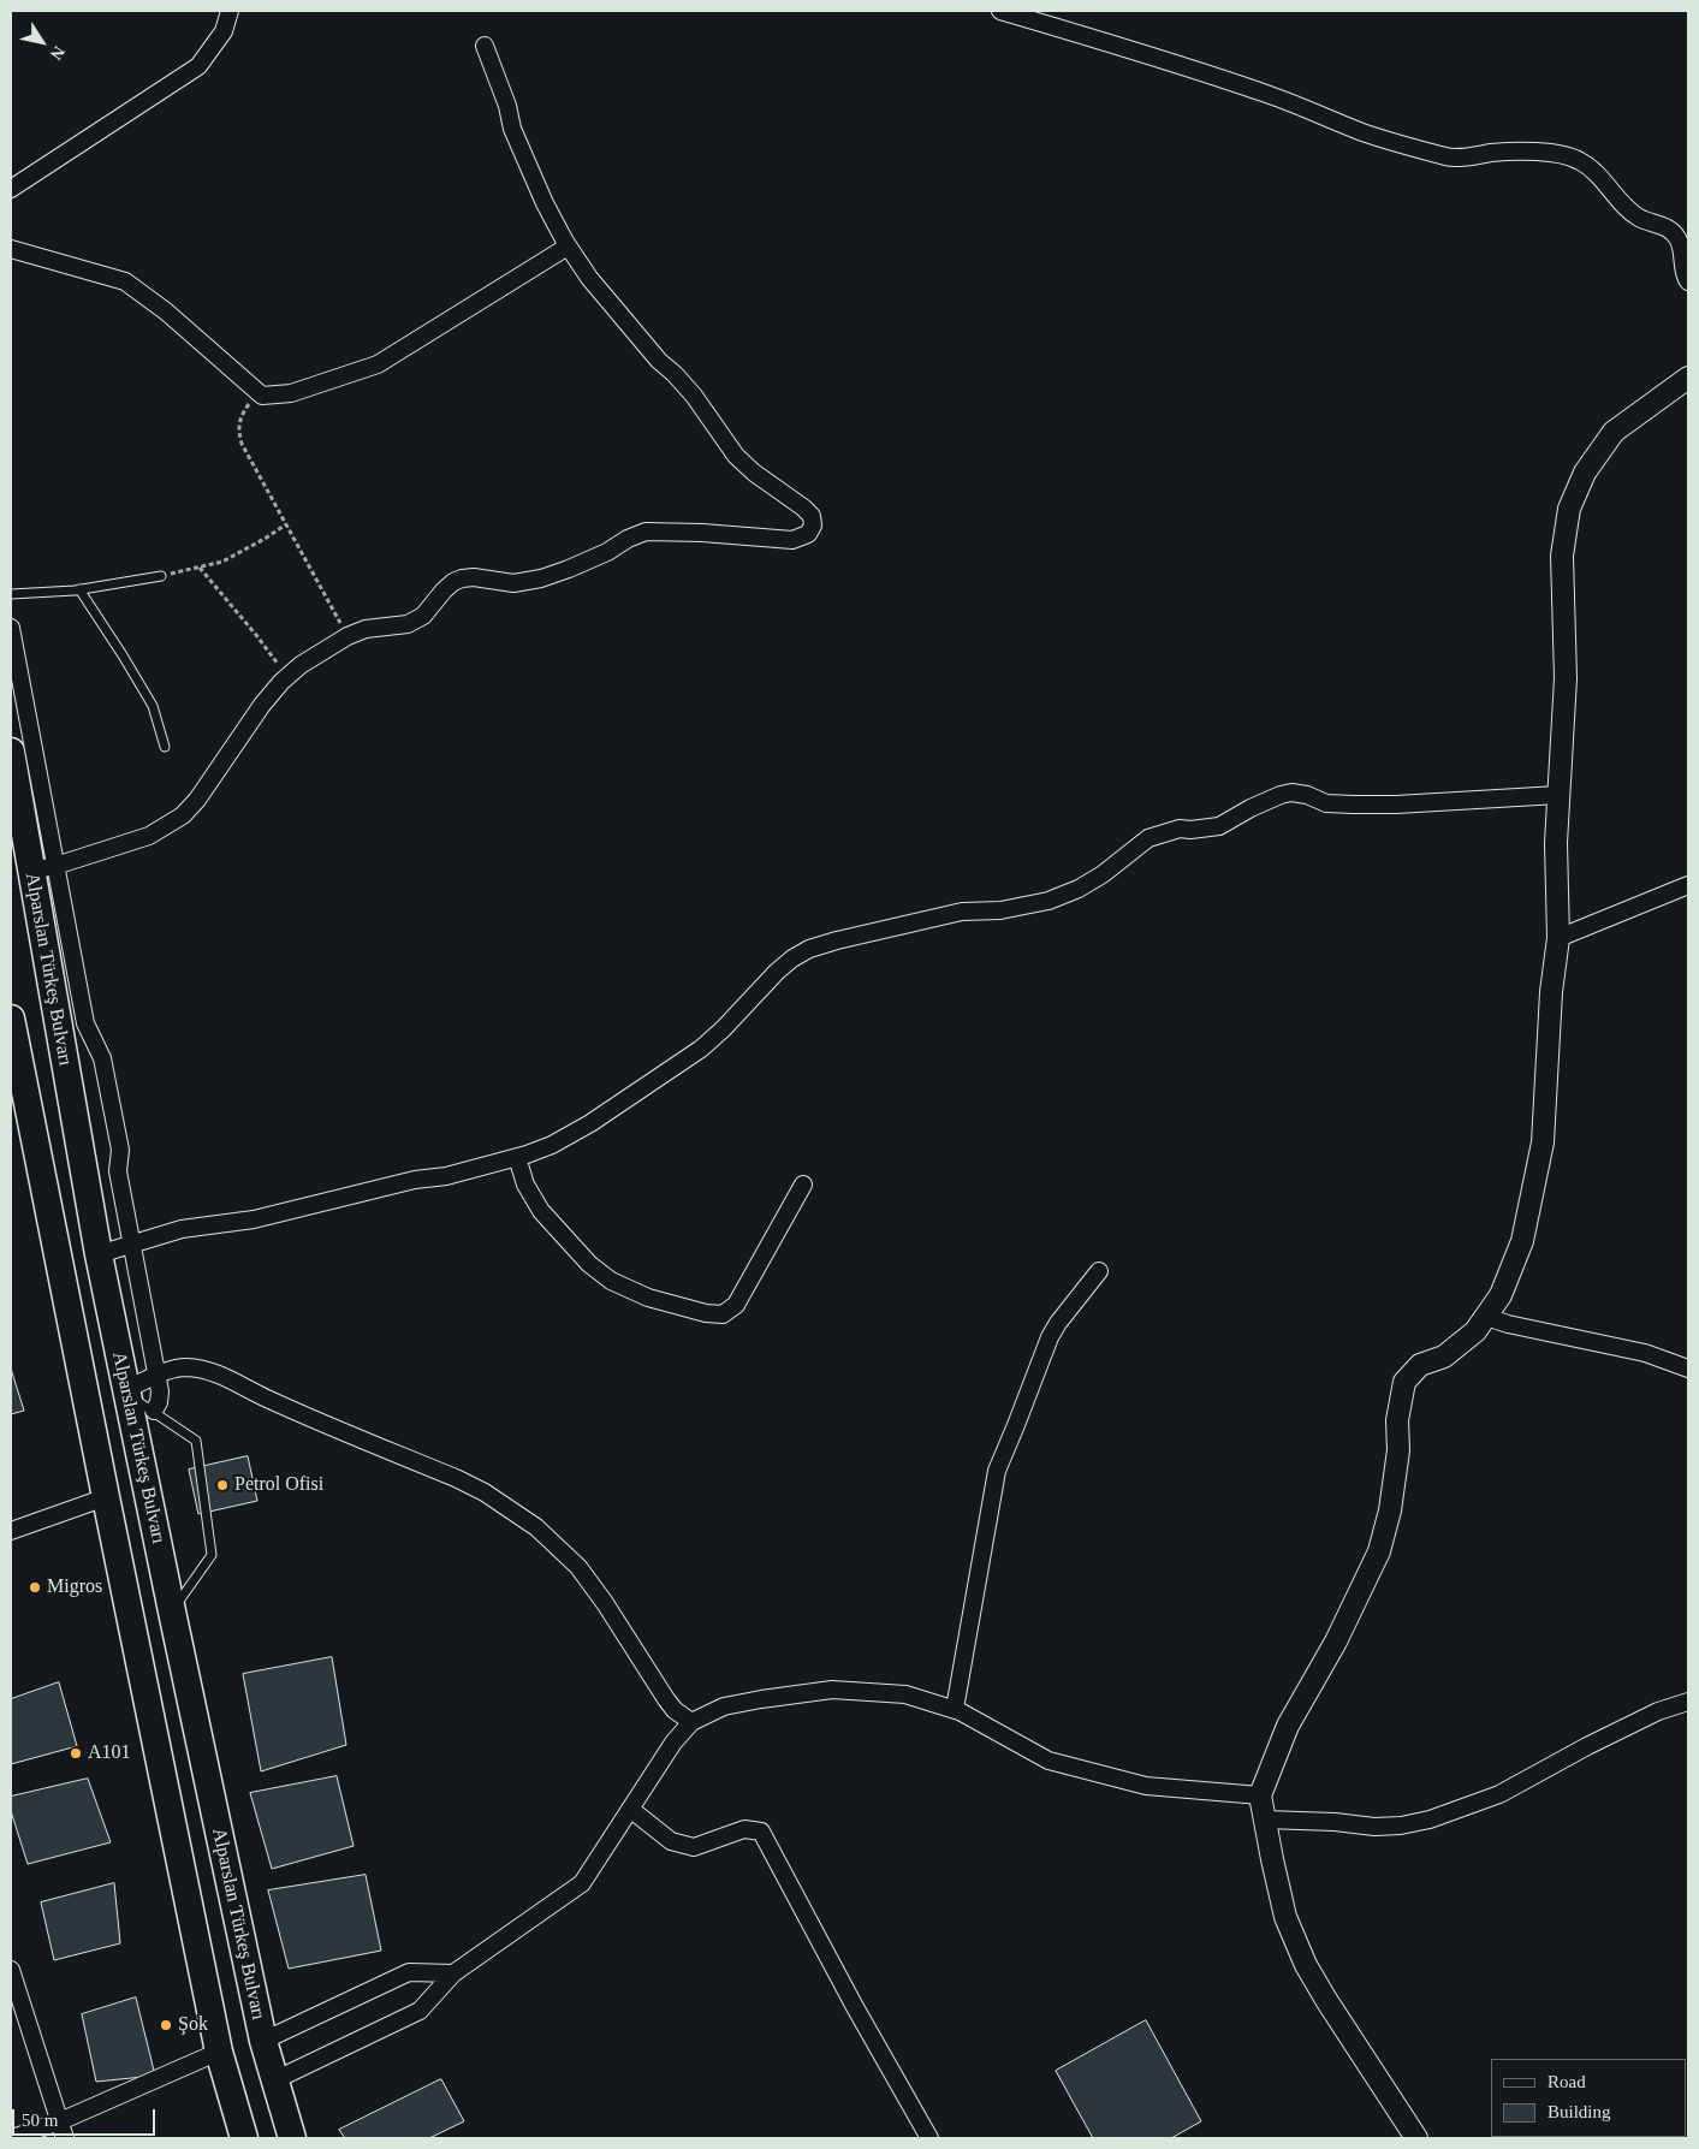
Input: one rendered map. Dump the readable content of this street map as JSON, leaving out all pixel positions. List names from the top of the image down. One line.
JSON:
{"streets":{"main road":["Alparslan Türkeş Bulvarı"]},"places":["Petrol Ofisi","Migros","A101","Şok"],"legend":["Road","Building"],"scale_bar":"50 m","north":"bottom right"}
